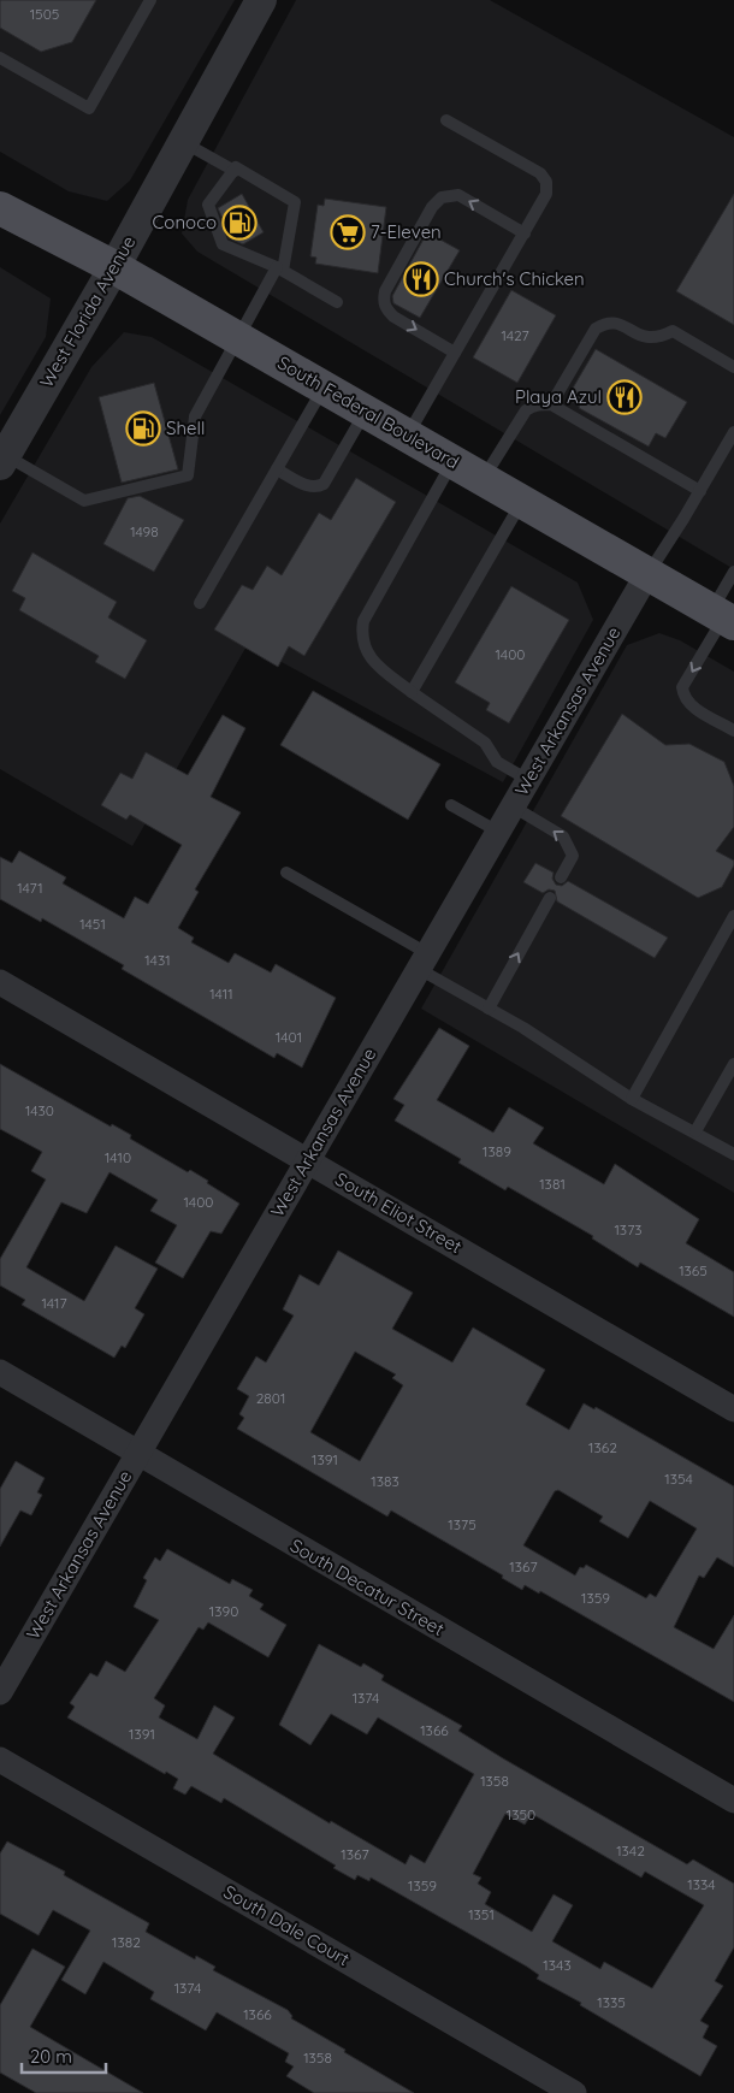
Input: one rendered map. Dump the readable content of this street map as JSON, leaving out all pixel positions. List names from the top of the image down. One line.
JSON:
{"streets":{"main road":["South Federal Boulevard"],"street":["West Florida Avenue","West Arkansas Avenue","South Eliot Street","South Decatur Street","South Dale Court"]},"crossings":[["West Florida Avenue","South Federal Boulevard"],["South Federal Boulevard","West Arkansas Avenue"],["West Arkansas Avenue","South Eliot Street"],["West Arkansas Avenue","South Decatur Street"]],"places":{"fuel station":["Conoco","Shell"],"supermarket":["7-Eleven"],"restaurant":["Church's Chicken","Playa Azul"]},"house_numbers":["1505","1427","1498","1400","1471","1451","1431","1411","1401","1430","1389","1410","1381","1400","1373","1365","1417","2801","1362","1391","1354","1383","1375","1367","1359","1390","1374","1366","1391","1358","1350","1342","1367","1334","1359","1351","1382","1343","1374","1335","1366","1358"],"scale_bar":"20 m"}
